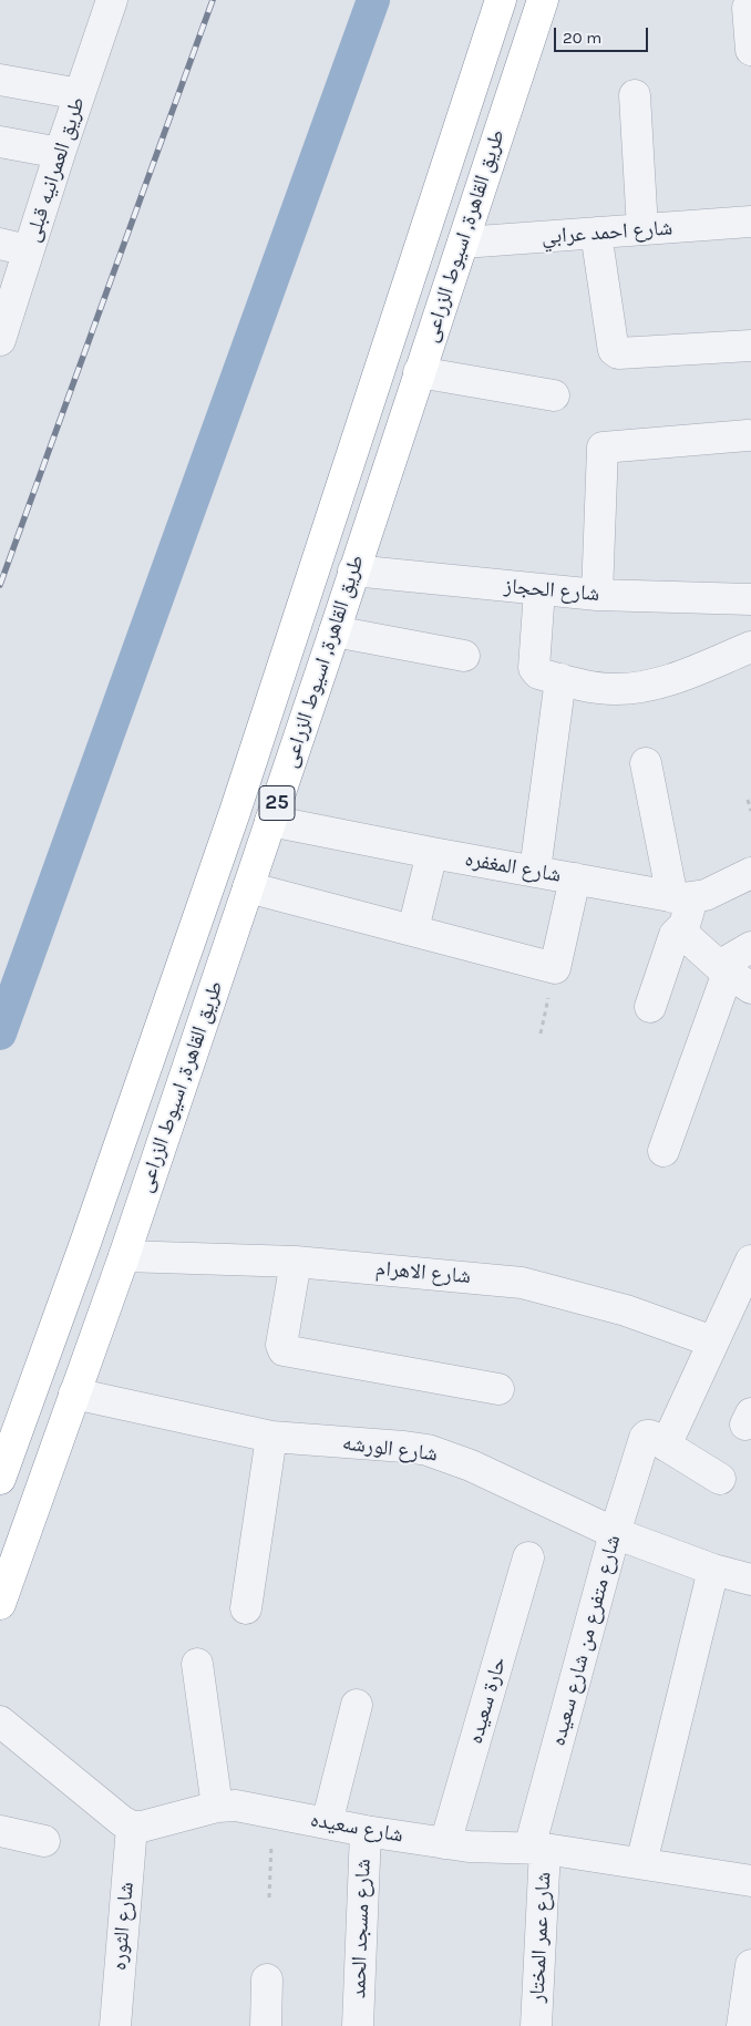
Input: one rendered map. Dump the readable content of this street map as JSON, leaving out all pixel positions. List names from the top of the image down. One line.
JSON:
{"streets":{"highway":["طريق القاهرة, اسيوط الزراعى","25"],"street":["طريق العمرانيه قبلى","شارع احمد عرابي","شارع الحجاز","شارع المغفره","شارع الاهرام","شارع الورشه","شارع متفرع من شارع سعيده","حارة سعيده","شارع سعيده","شارع الثوره","شارع مسجد الحمد","شارع عمر المختار"]},"crossings":[["شارع احمد عرابي","طريق القاهرة, اسيوط الزراعى"],["طريق القاهرة, اسيوط الزراعى","شارع الحجاز"],["طريق القاهرة, اسيوط الزراعى","شارع المغفره"],["طريق القاهرة, اسيوط الزراعى","شارع الاهرام"],["طريق القاهرة, اسيوط الزراعى","شارع الورشه"],["شارع الاهرام","شارع متفرع من شارع سعيده"],["شارع الورشه","شارع متفرع من شارع سعيده"],["شارع متفرع من شارع سعيده","شارع سعيده"],["شارع متفرع من شارع سعيده","شارع عمر المختار"],["حارة سعيده","شارع سعيده"],["شارع سعيده","شارع الثوره"],["شارع سعيده","شارع مسجد الحمد"],["شارع سعيده","شارع عمر المختار"]],"scale_bar":"20 m"}
